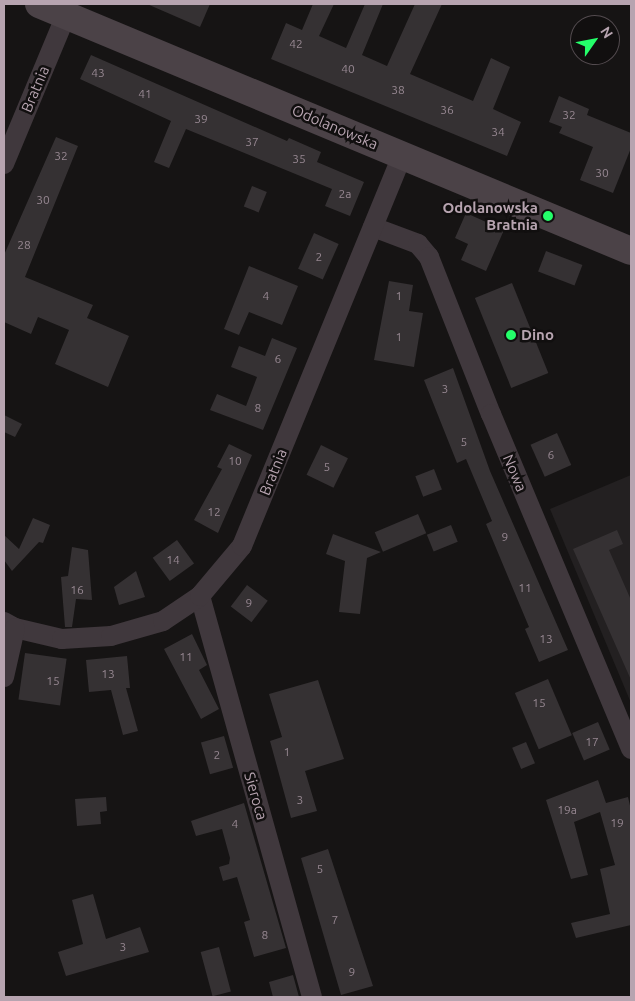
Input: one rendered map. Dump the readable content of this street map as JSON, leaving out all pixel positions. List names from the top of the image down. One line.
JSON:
{"streets":{"main road":["Odolanowska"],"street":["Bratnia","Nowa","Sieroca"]},"crossings":[["Bratnia","Odolanowska"],["Bratnia","Nowa"],["Bratnia","Sieroca"]],"places":["Odolanowska Bratnia","Dino"],"house_numbers":["42","40","43","38","41","36","32","39","34","37","32","35","30","2a","30","28","2","4","1","1","6","3","8","5","6","10","5","12","9","14","11","16","9","13","11","13","15","15","17","1","2","3","19a","19","4","5","7","8","3","9"],"north":"top right"}
